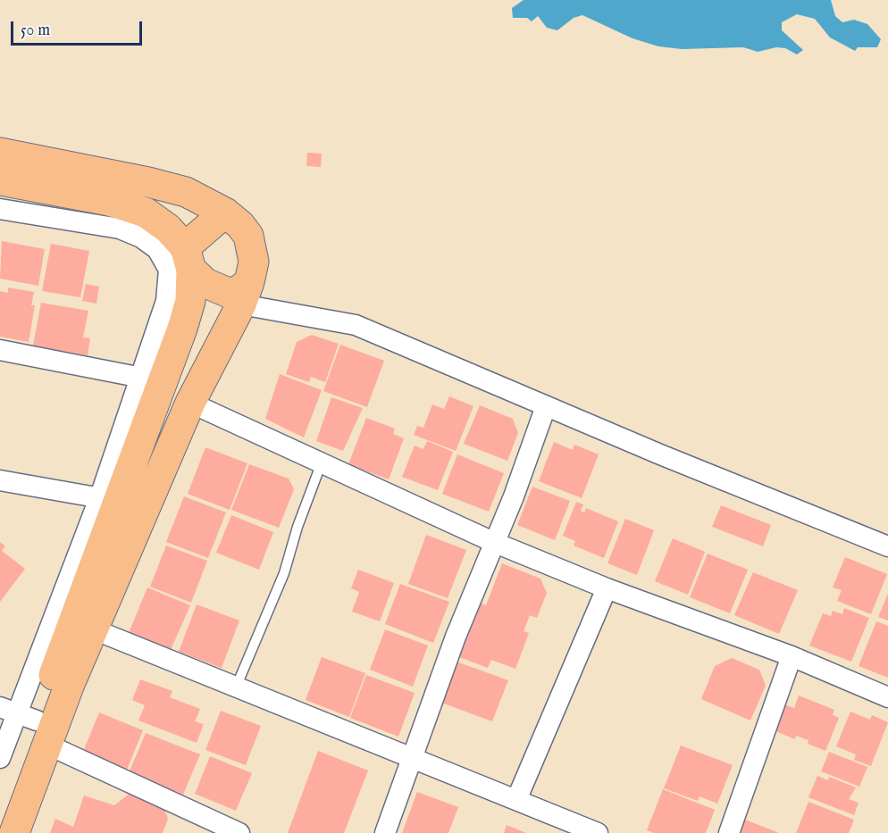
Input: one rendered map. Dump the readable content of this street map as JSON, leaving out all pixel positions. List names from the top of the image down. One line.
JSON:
{"scale_bar":"50 m"}
